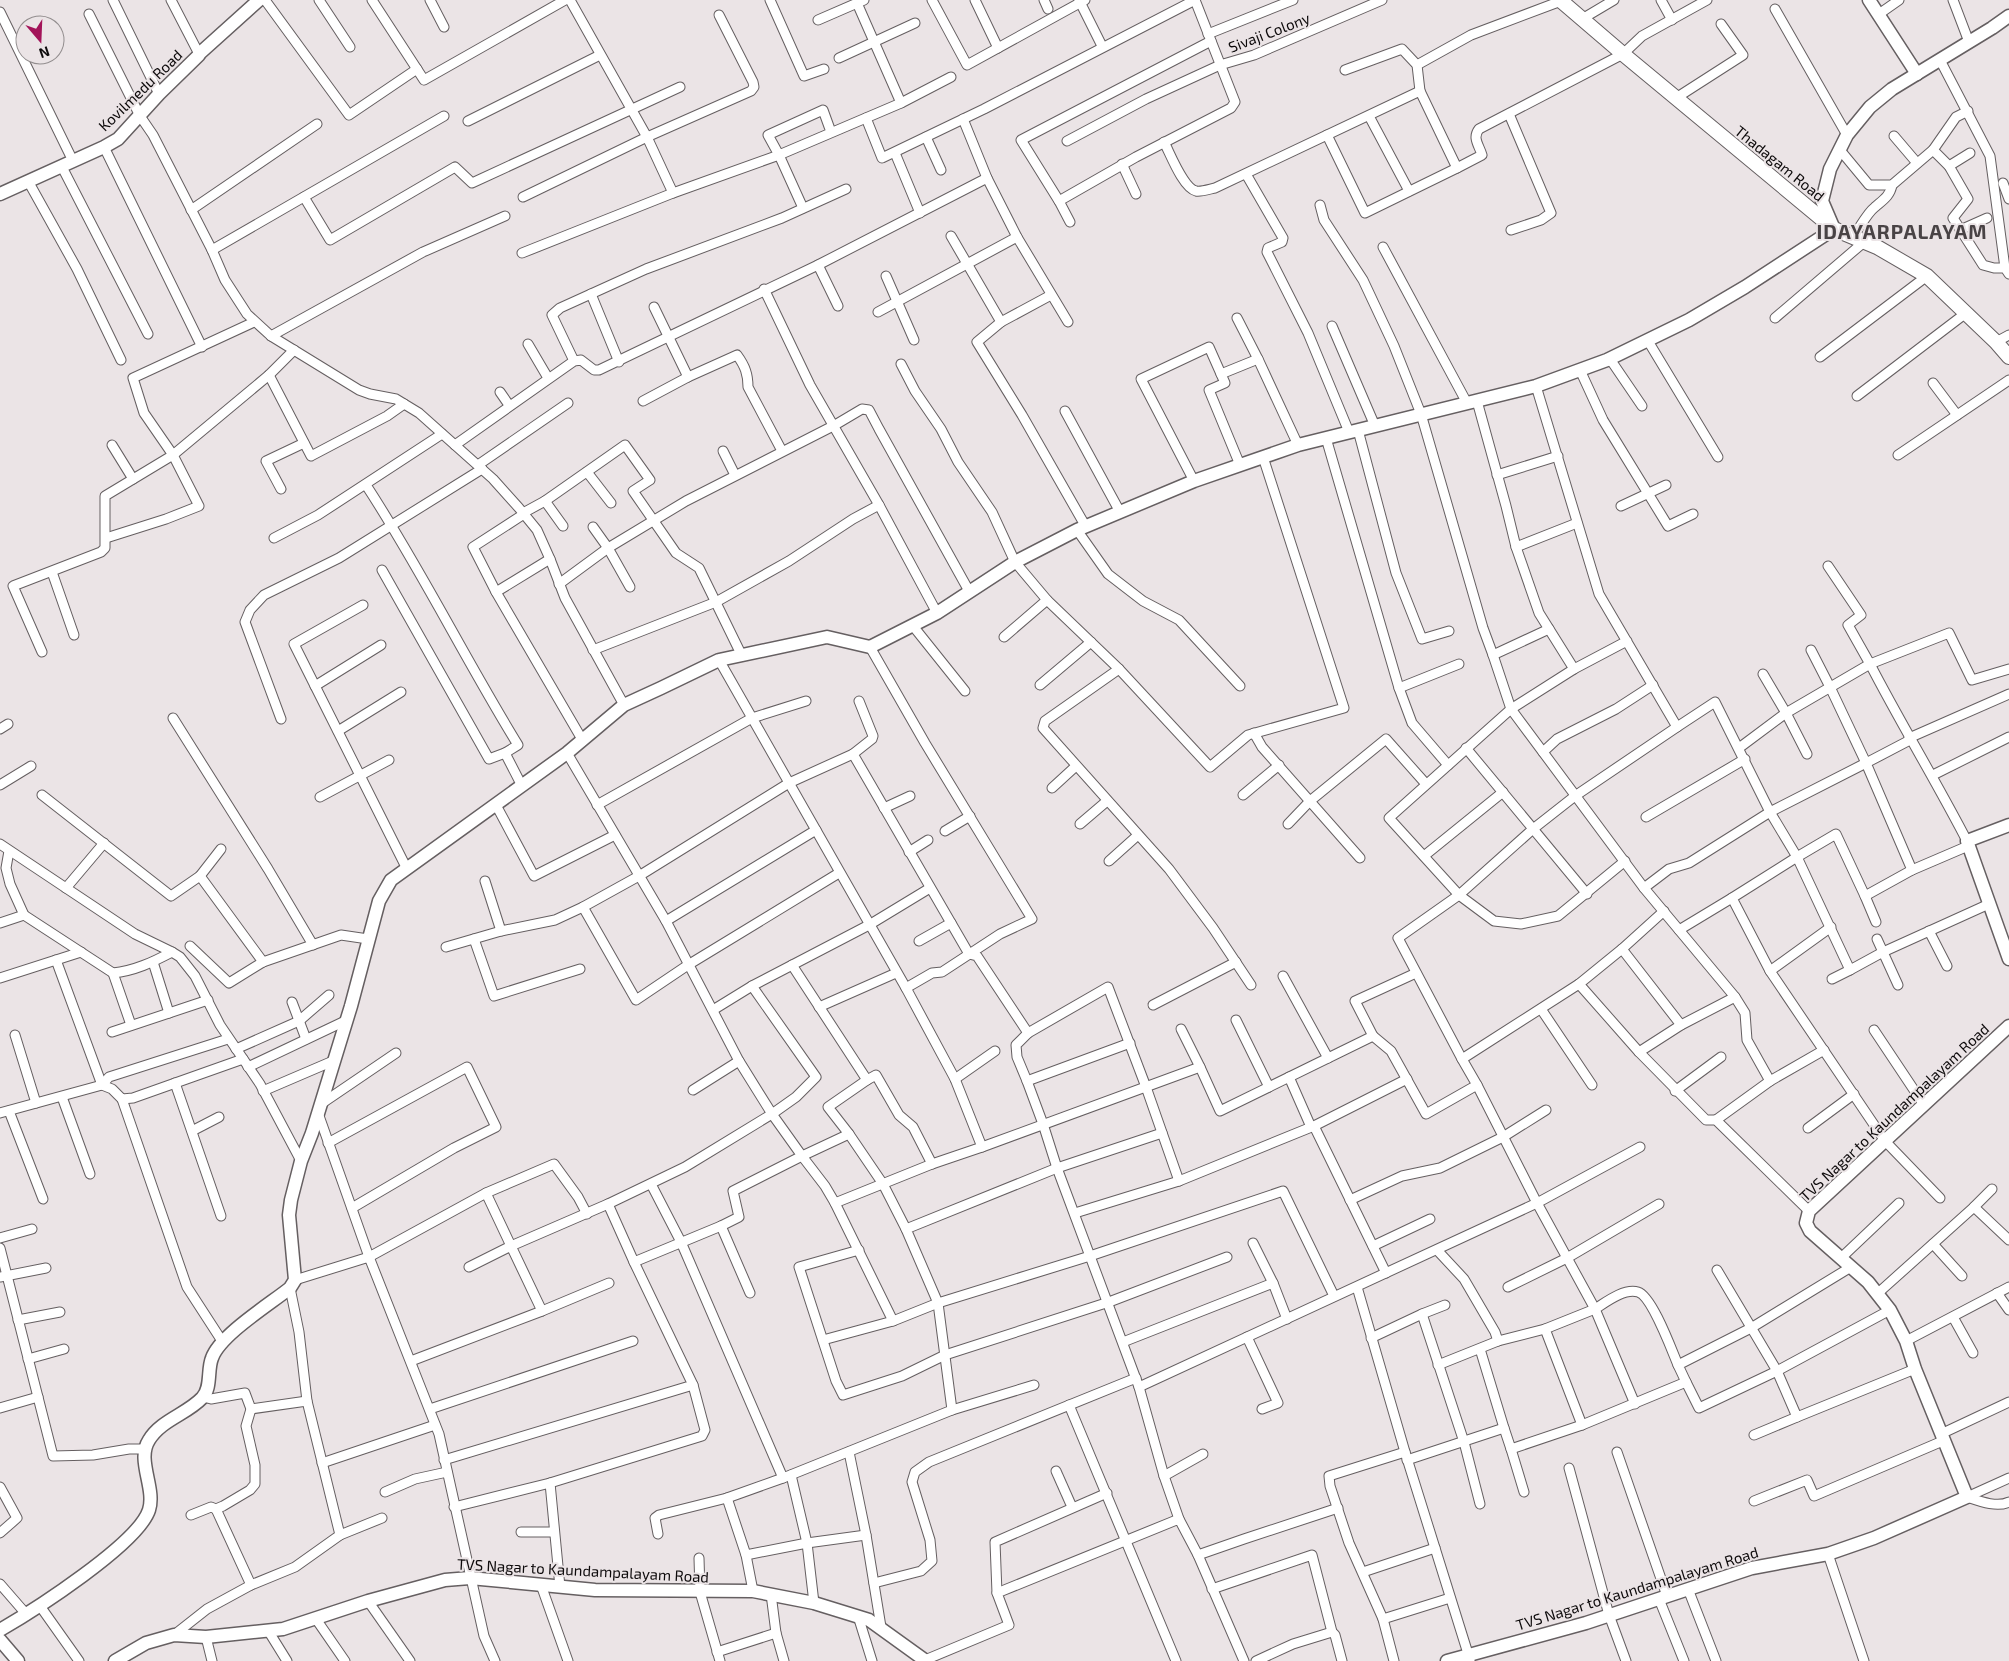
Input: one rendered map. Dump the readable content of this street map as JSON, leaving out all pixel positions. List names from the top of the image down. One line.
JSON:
{"streets":{"main road":["Kovilmedu Road","Thadagam Road","TVS Nagar to Kaundampalayam Road"],"street":["Sivaji Colony"]},"districts":["IDAYARPALAYAM"],"north":"bottom"}
